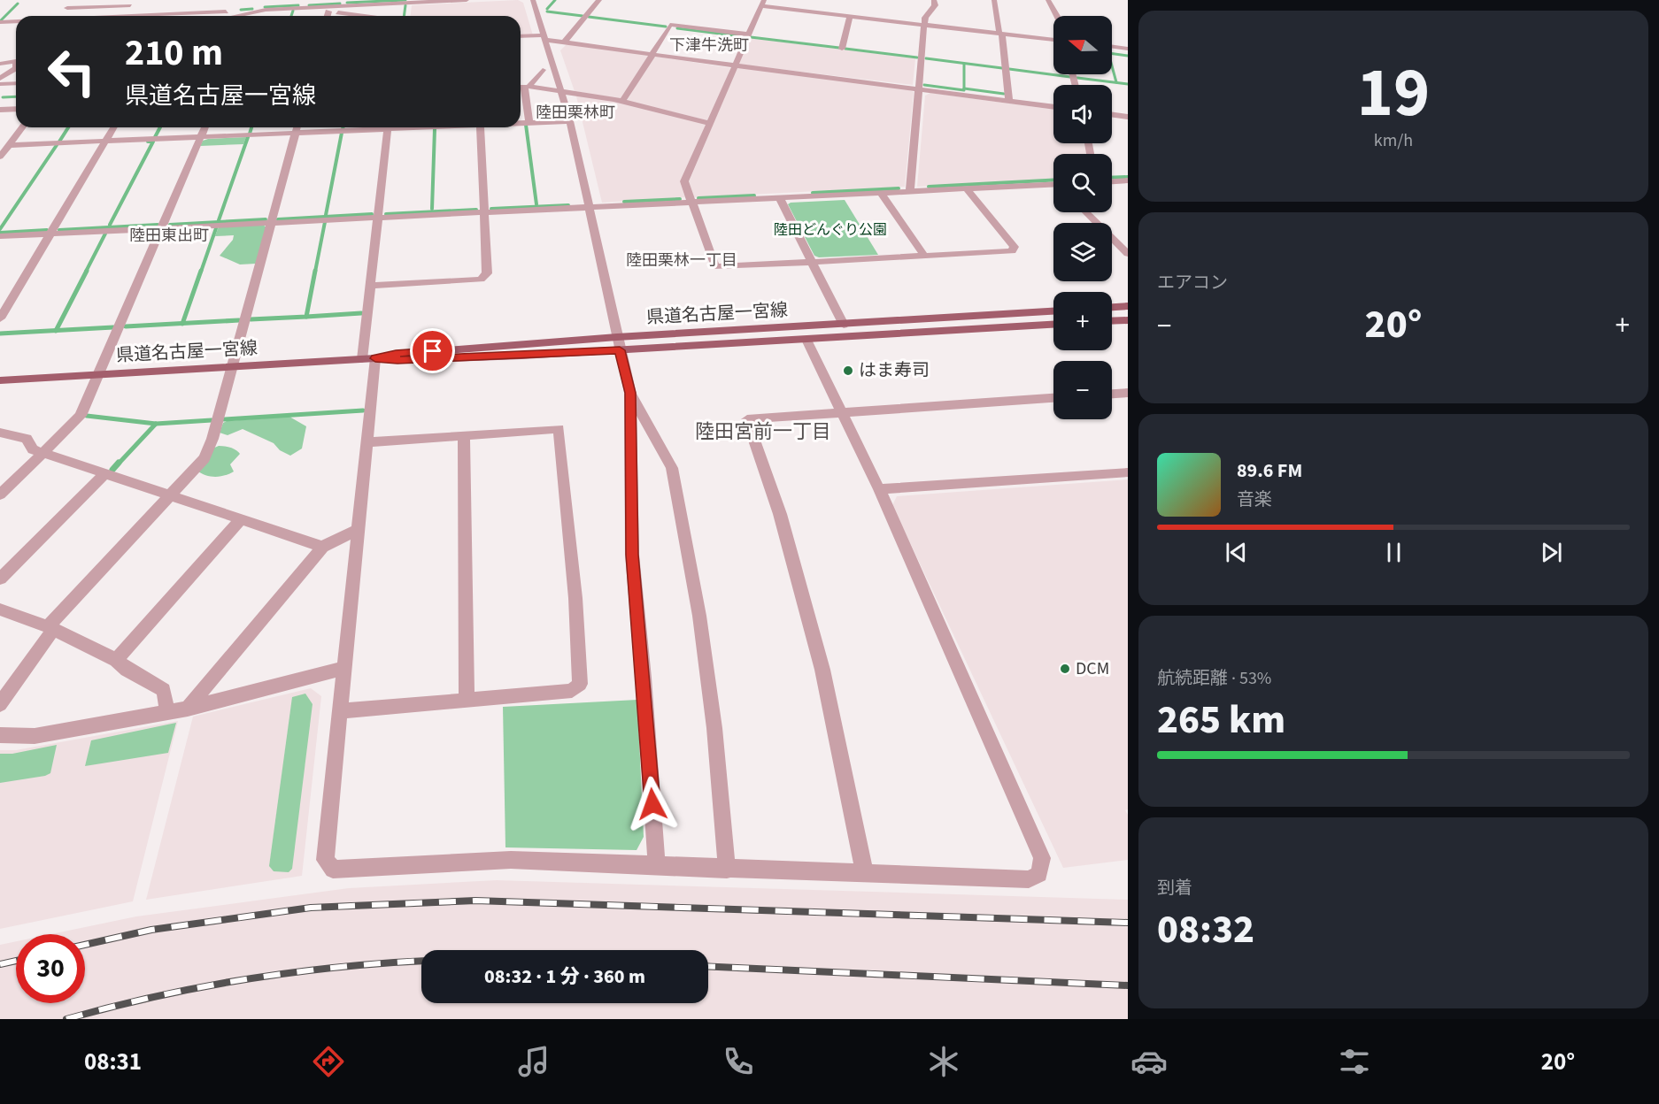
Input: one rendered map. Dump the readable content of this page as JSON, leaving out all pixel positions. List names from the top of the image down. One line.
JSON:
{"streets":{"main road":["県道名古屋一宮線"]},"districts":["下津牛洗町","陸田栗林町","陸田東出町","陸田栗林一丁目","陸田宮前一丁目"],"parks":["陸田どんぐり公園"],"places":["はま寿司","DCM"],"north":"left","page":{"tile":[["19","km/h"],"エアコン",["航続距離 · 53%","265 km"],["到着","08:32"]],"map_buttons":["+","−"],"turn":["210 m","県道名古屋一宮線"],"heat":["−","20°","+"],"song":["89.6 FM","音楽"],"limit":"30","trip":"08:32 · 1 分 · 360 m","tabs":["08:31","20°"]}}
